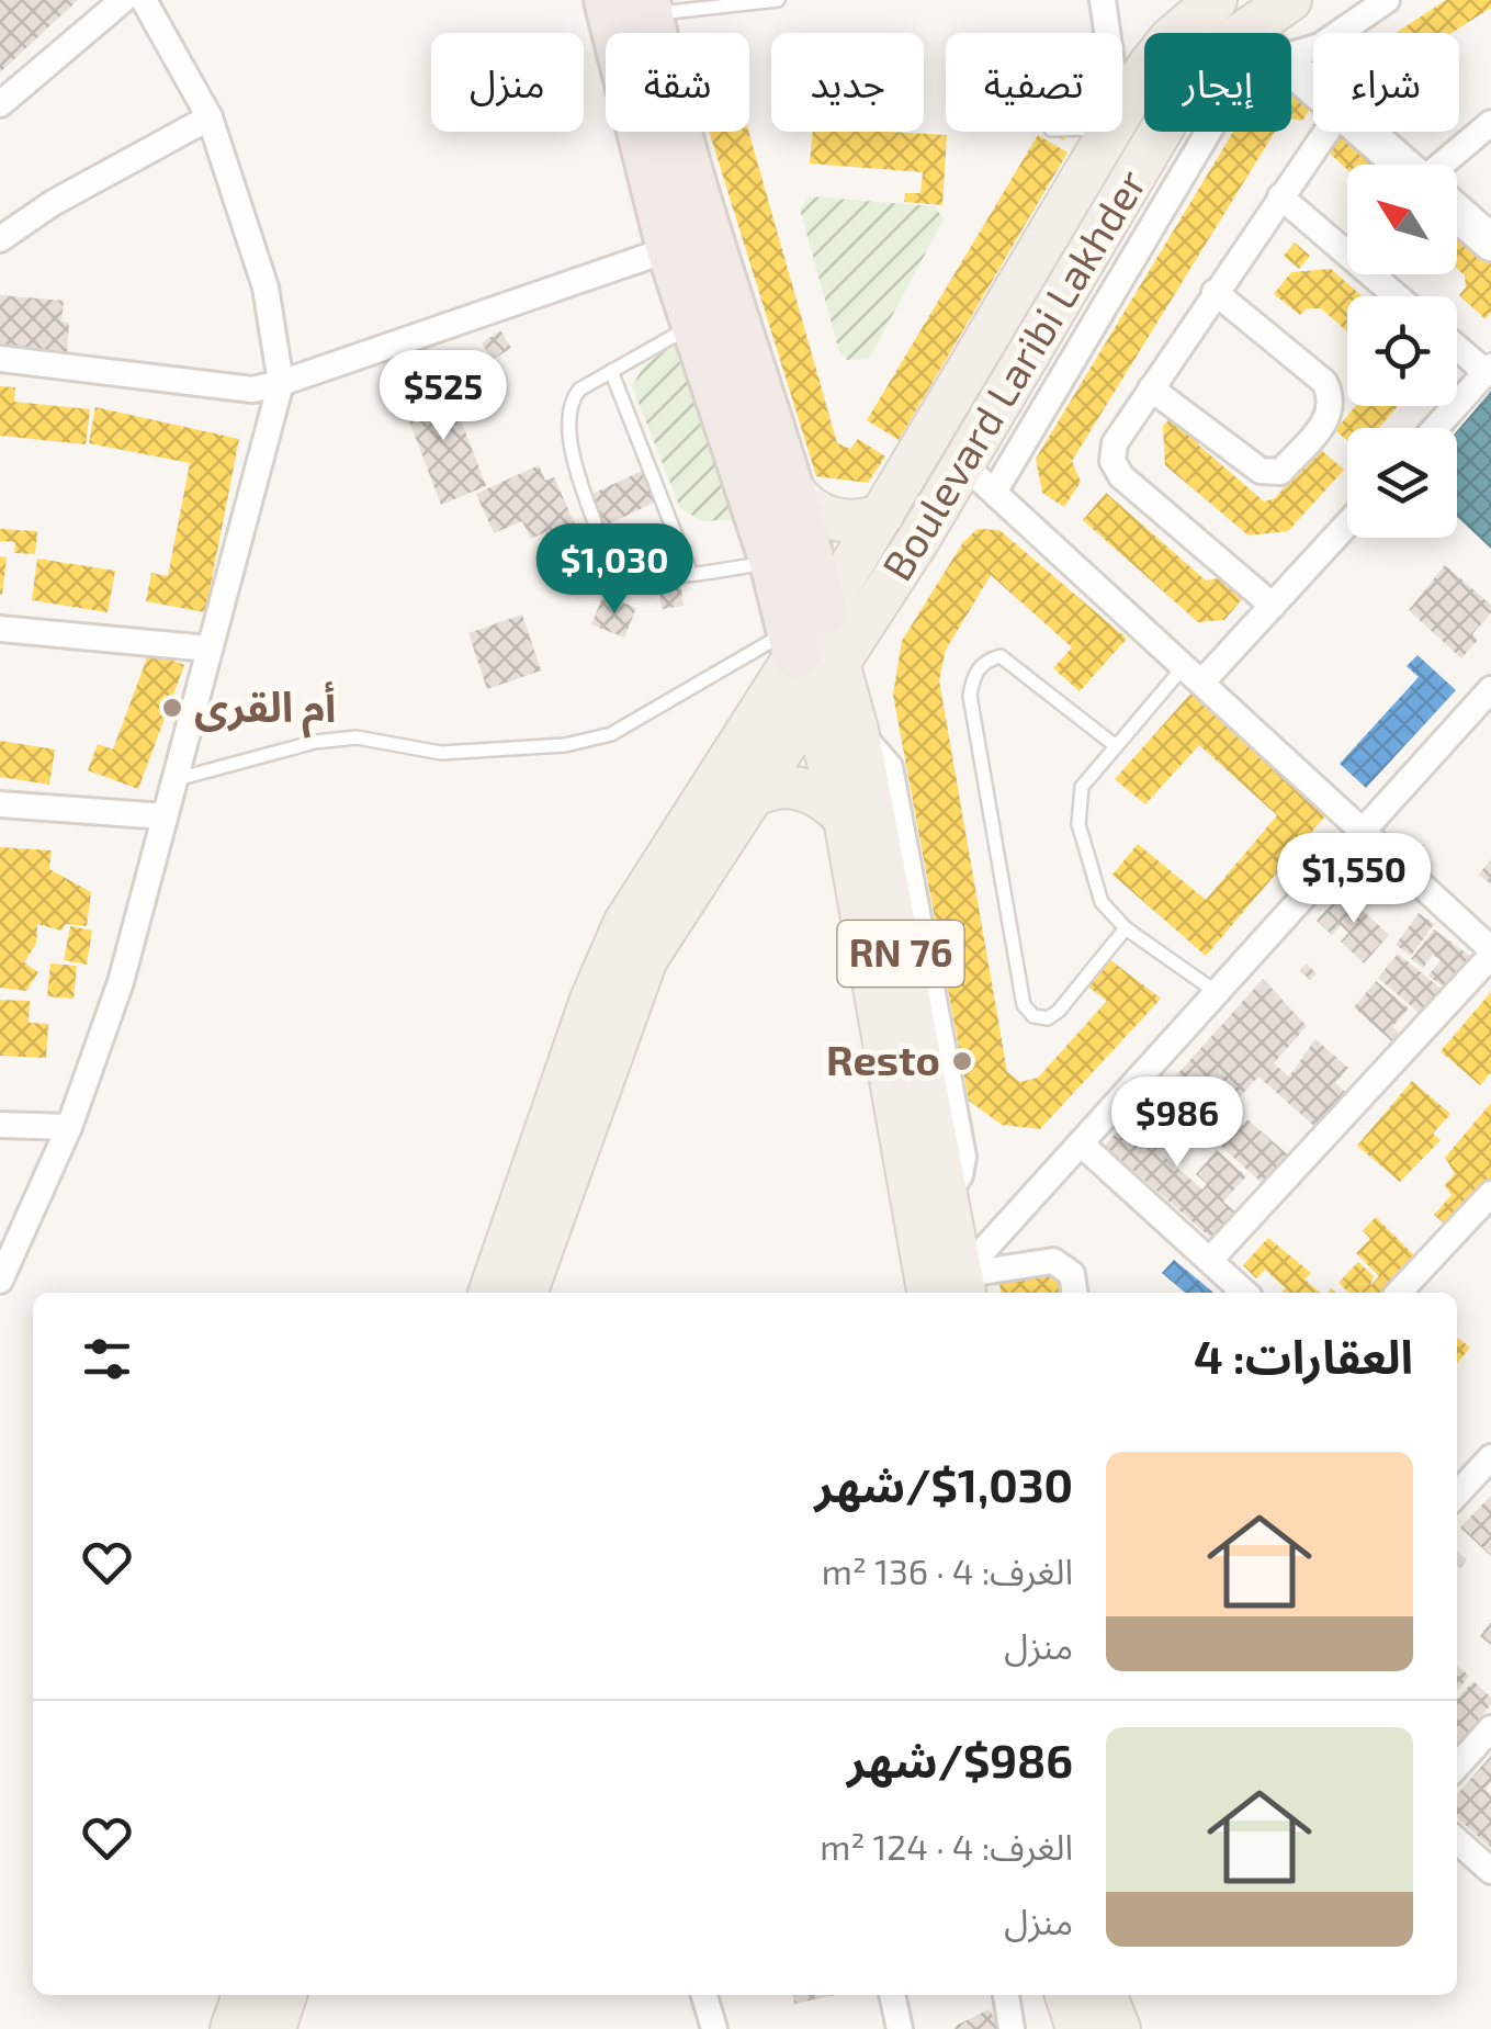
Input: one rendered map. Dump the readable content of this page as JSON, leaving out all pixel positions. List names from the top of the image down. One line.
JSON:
{"streets":{"highway":["RN 76"],"main road":["Boulevard Laribi Lakhder"]},"crossings":[["Boulevard Laribi Lakhder","RN 76"]],"places":["أم القرى","Resto"],"north":"top left","page":{"chip":["شراء","إيجار","تصفية","جديد","شقة","منزل"],"price":["$525","$1,030","$1,550","$986"],"heading":"العقارات: 4","list":[{"name":"$1,030/شهر","note":"الغرف: 4 · 136 m² · منزل"},{"name":"$986/شهر","note":"الغرف: 4 · 124 m² · منزل"}]}}
